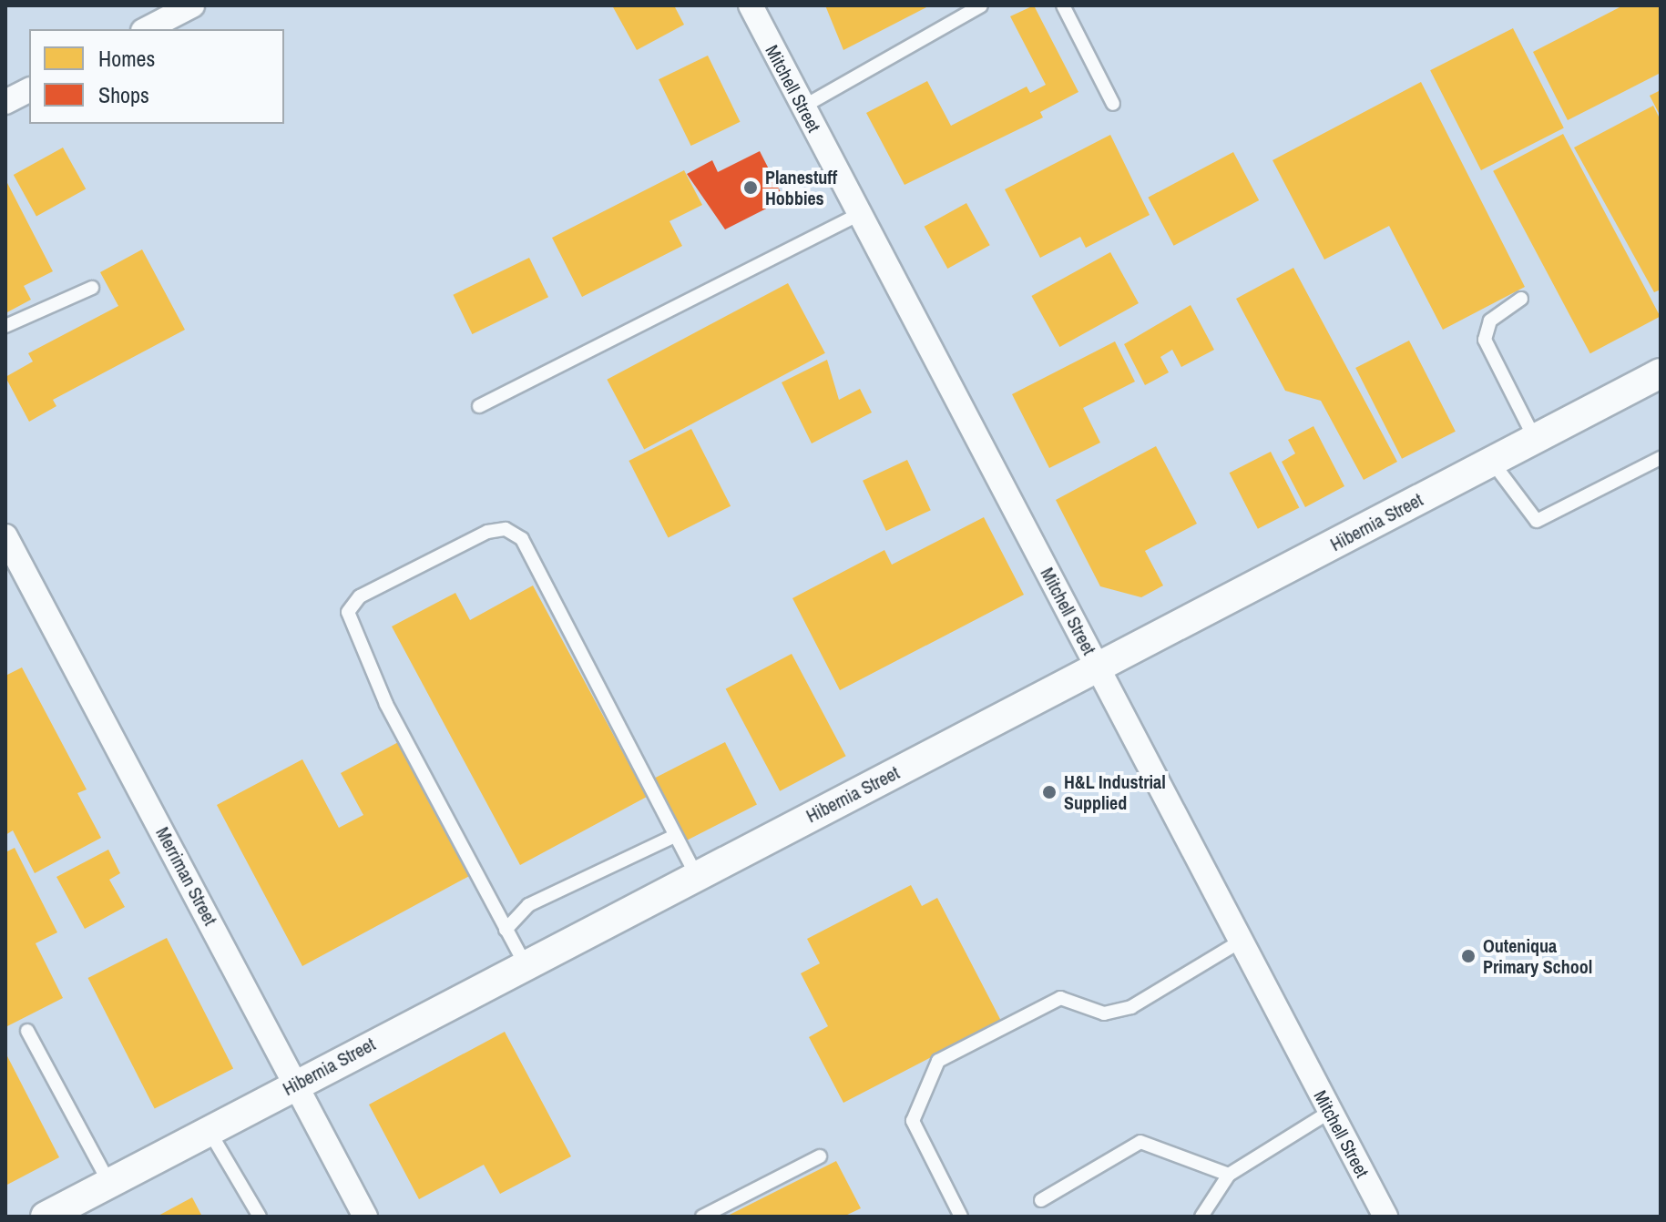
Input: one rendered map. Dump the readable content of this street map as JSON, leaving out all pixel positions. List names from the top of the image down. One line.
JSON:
{"streets":{"street":["Mitchell Street","Hibernia Street","Merriman Street"]},"crossings":[["Mitchell Street","Hibernia Street"],["Hibernia Street","Merriman Street"]],"places":["Planestuff Hobbies","H&L Industrial Supplied","Outeniqua Primary School"],"legend":["Homes","Shops"]}
